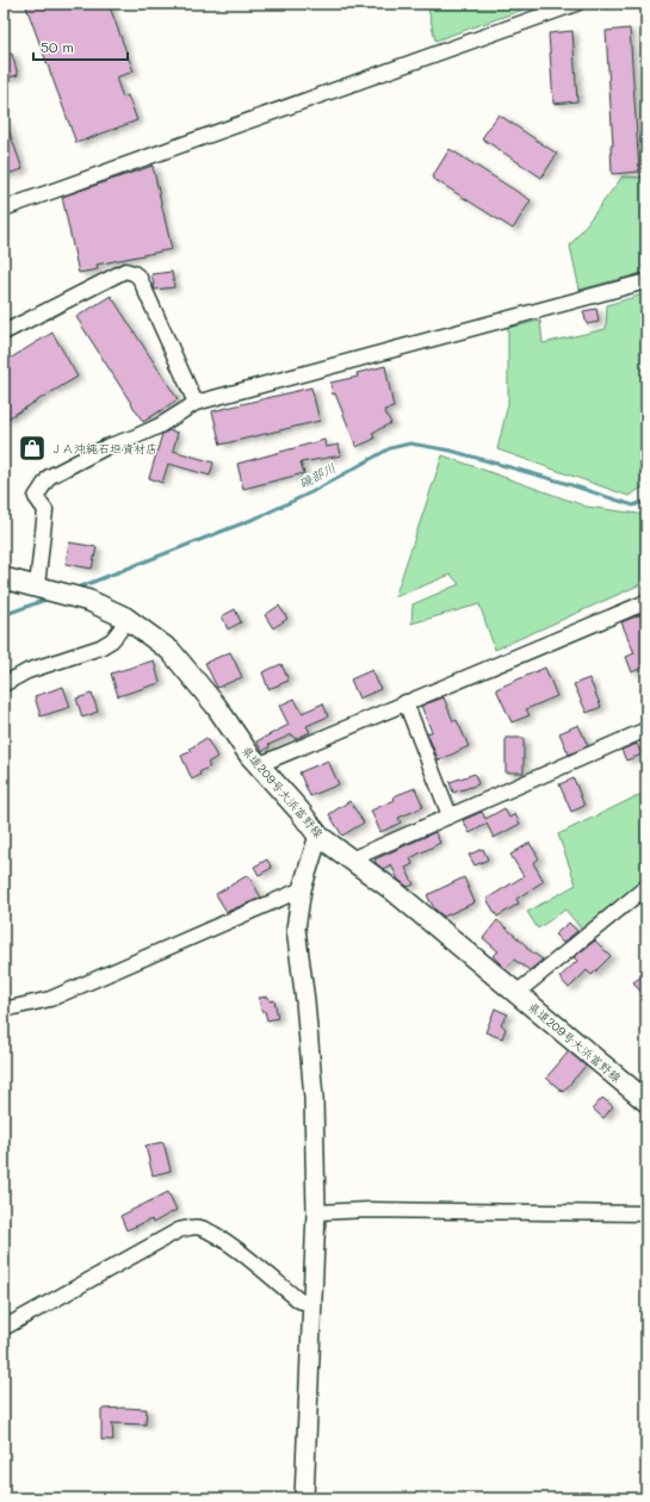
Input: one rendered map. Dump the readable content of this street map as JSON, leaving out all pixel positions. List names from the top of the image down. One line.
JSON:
{"streets":{"main road":["県道209号大浜富野線"]},"water":["磯部川"],"places":{"shop":["ＪＡ沖縄石垣資材店"]},"scale_bar":"50 m"}
